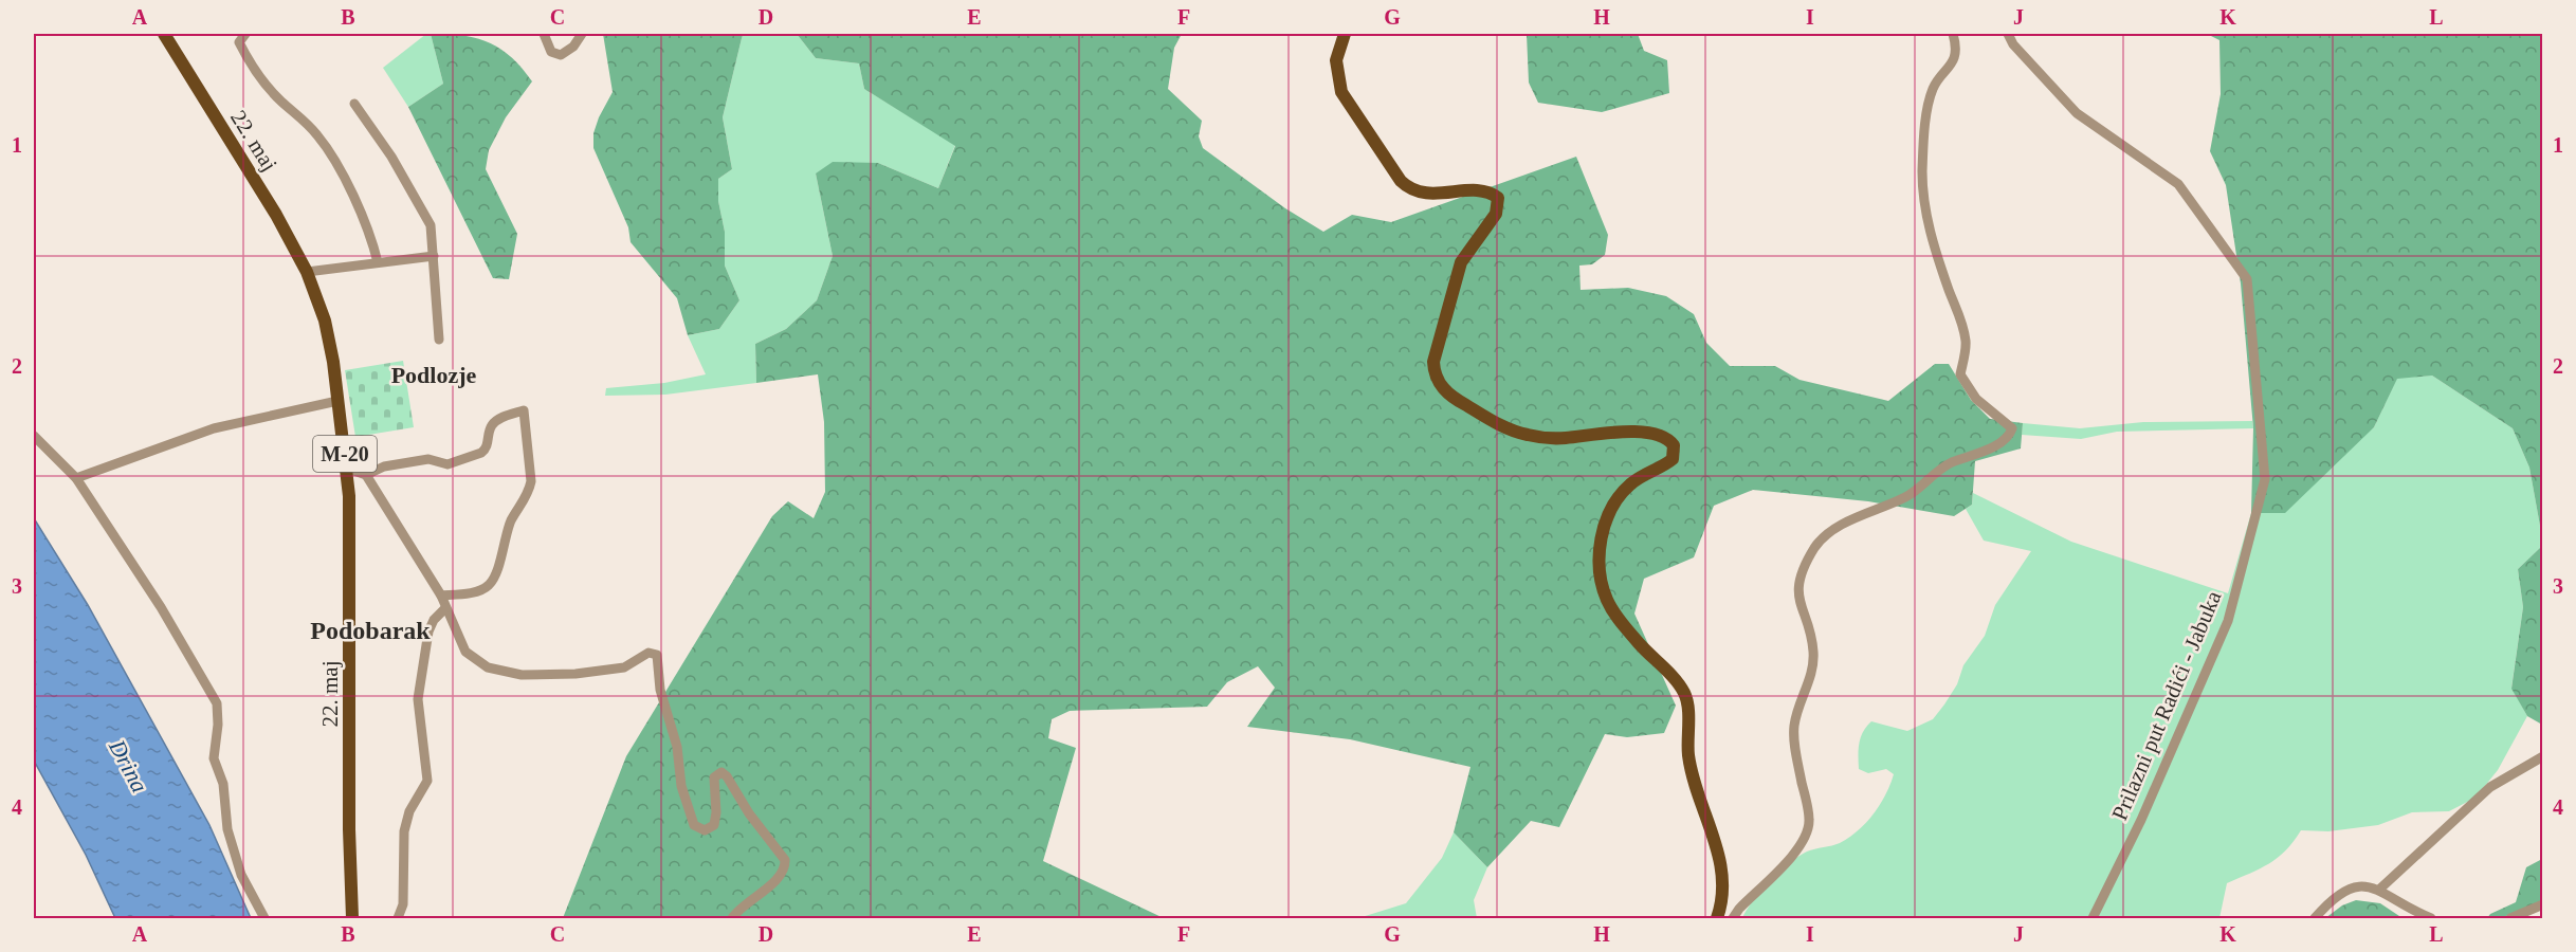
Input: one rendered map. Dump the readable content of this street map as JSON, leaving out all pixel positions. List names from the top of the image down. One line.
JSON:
{"streets":{"main road":["22. maj","M-20"],"street":["Prilazni put Radići - Jabuka"]},"districts":["Podlozje","Podobarak"],"water":["Drina"],"grid":{"columns":["A","B","C","D","E","F","G","H","I","J","K","L"],"rows":["1","2","3","4"]}}
